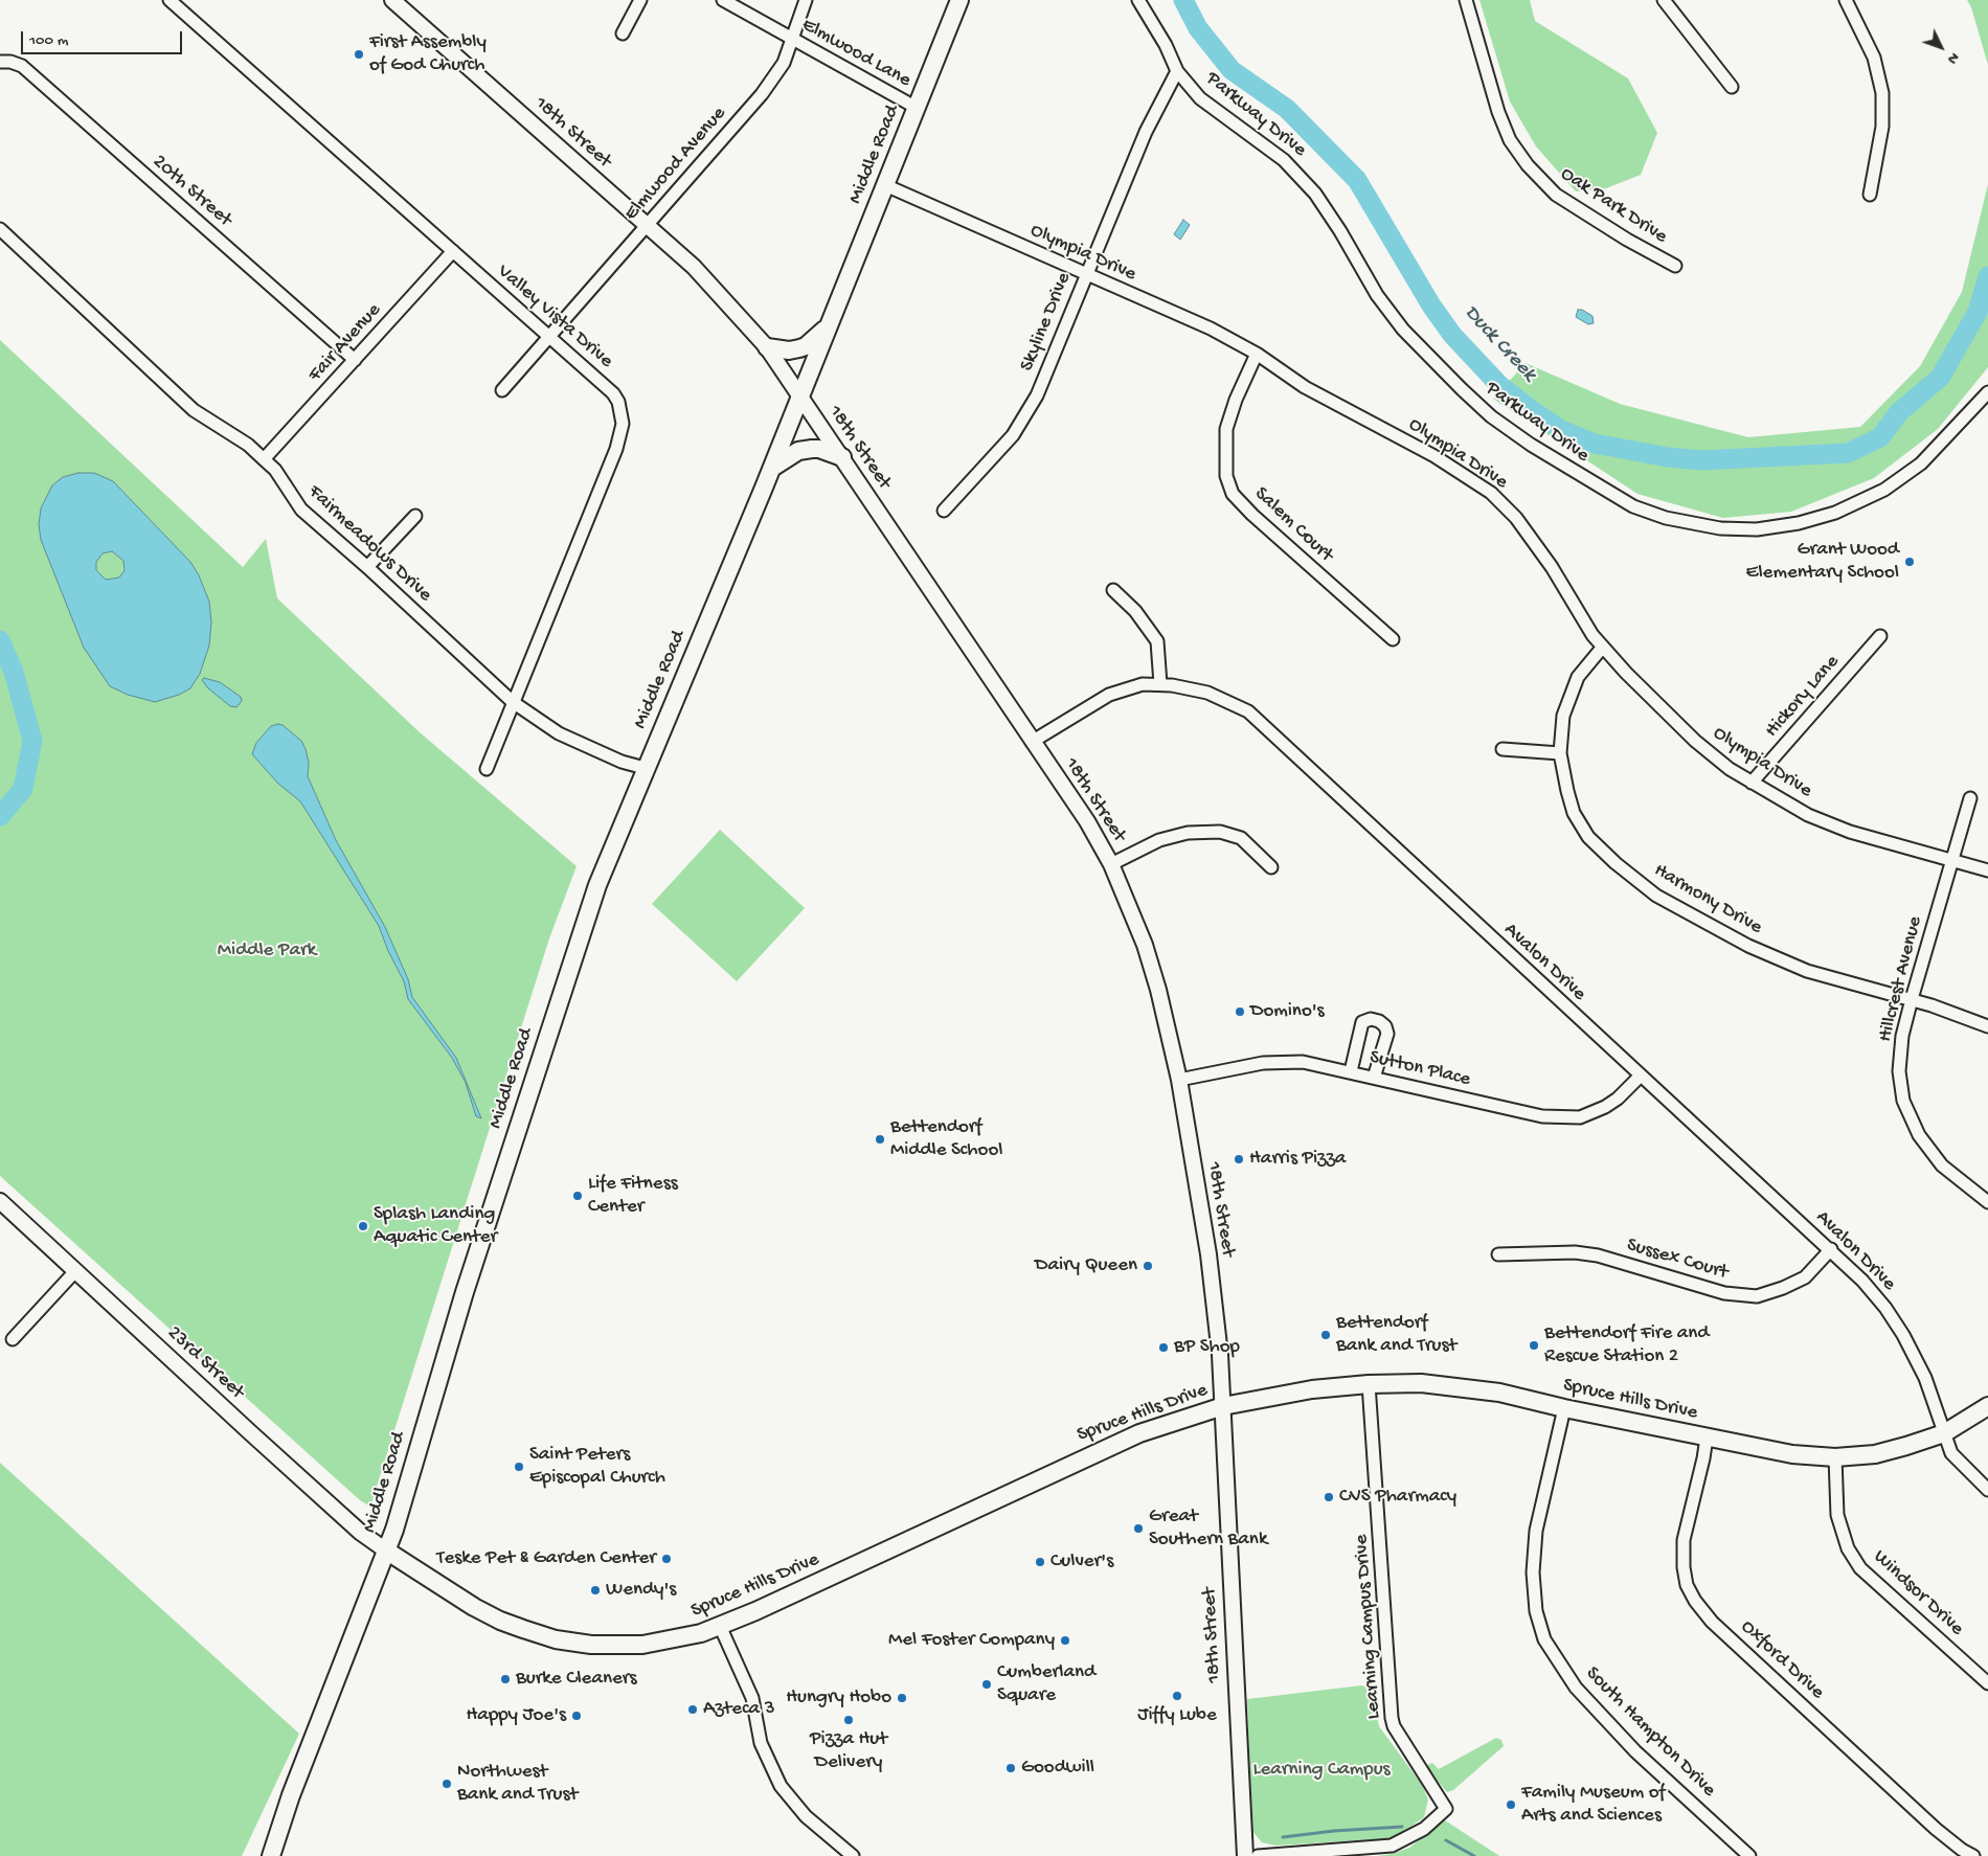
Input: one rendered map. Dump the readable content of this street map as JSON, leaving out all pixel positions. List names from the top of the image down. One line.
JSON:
{"streets":{"main road":["Middle Road","Spruce Hills Drive"],"street":["Elmwood Lane","Parkway Drive","18th Street","Elmwood Avenue","20th Street","Oak Park Drive","Olympia Drive","Valley Vista Drive","Skyline Drive","Fair Avenue","Salem Court","Fairmeadows Drive","Hickory Lane","Harmony Drive","Avalon Drive","Hillcrest Avenue","Sutton Place","Sussex Court","23rd Street","Windsor Drive","Learning Campus Drive","Oxford Drive","South Hampton Drive"]},"crossings":[["Elmwood Lane","Middle Road"],["Elmwood Lane","Elmwood Avenue"],["Parkway Drive","Skyline Drive"],["18th Street","Middle Road"],["18th Street","Elmwood Avenue"],["18th Street","Avalon Drive"],["18th Street","Sutton Place"],["18th Street","Spruce Hills Drive"],["Middle Road","Olympia Drive"],["Middle Road","Fairmeadows Drive"],["Middle Road","23rd Street"],["Middle Road","Spruce Hills Drive"],["Elmwood Avenue","Valley Vista Drive"],["20th Street","Fair Avenue"],["Olympia Drive","Skyline Drive"],["Olympia Drive","Salem Court"],["Olympia Drive","Hickory Lane"],["Olympia Drive","Harmony Drive"],["Olympia Drive","Hillcrest Avenue"],["Valley Vista Drive","Fair Avenue"],["Valley Vista Drive","Fairmeadows Drive"],["Fair Avenue","Fairmeadows Drive"],["Harmony Drive","Hillcrest Avenue"],["Avalon Drive","Sutton Place"],["Avalon Drive","Sussex Court"],["Avalon Drive","Spruce Hills Drive"],["23rd Street","Spruce Hills Drive"],["Spruce Hills Drive","Windsor Drive"],["Spruce Hills Drive","Learning Campus Drive"],["Spruce Hills Drive","Oxford Drive"],["Spruce Hills Drive","South Hampton Drive"]],"water":["Duck Creek"],"parks":["Middle Park","Learning Campus"],"places":["First Assembly of God Church","Grant Wood Elementary School","Domino's","Bettendorf Middle School","Harris Pizza","Life Fitness Center","Splash Landing Aquatic Center","Dairy Queen","Bettendorf Bank and Trust","Bettendorf Fire and Rescue Station 2","BP Shop","Saint Peters Episcopal Church","CVS Pharmacy","Great Southern Bank","Teske Pet & Garden Center","Culver's","Wendy's","Mel Foster Company","Burke Cleaners","Cumberland Square","Jiffy Lube","Hungry Hobo","Azteca 3","Happy Joe's","Pizza Hut Delivery","Goodwill","Northwest Bank and Trust","Family Museum of Arts and Sciences"],"scale_bar":"100 m","north":"bottom right"}
